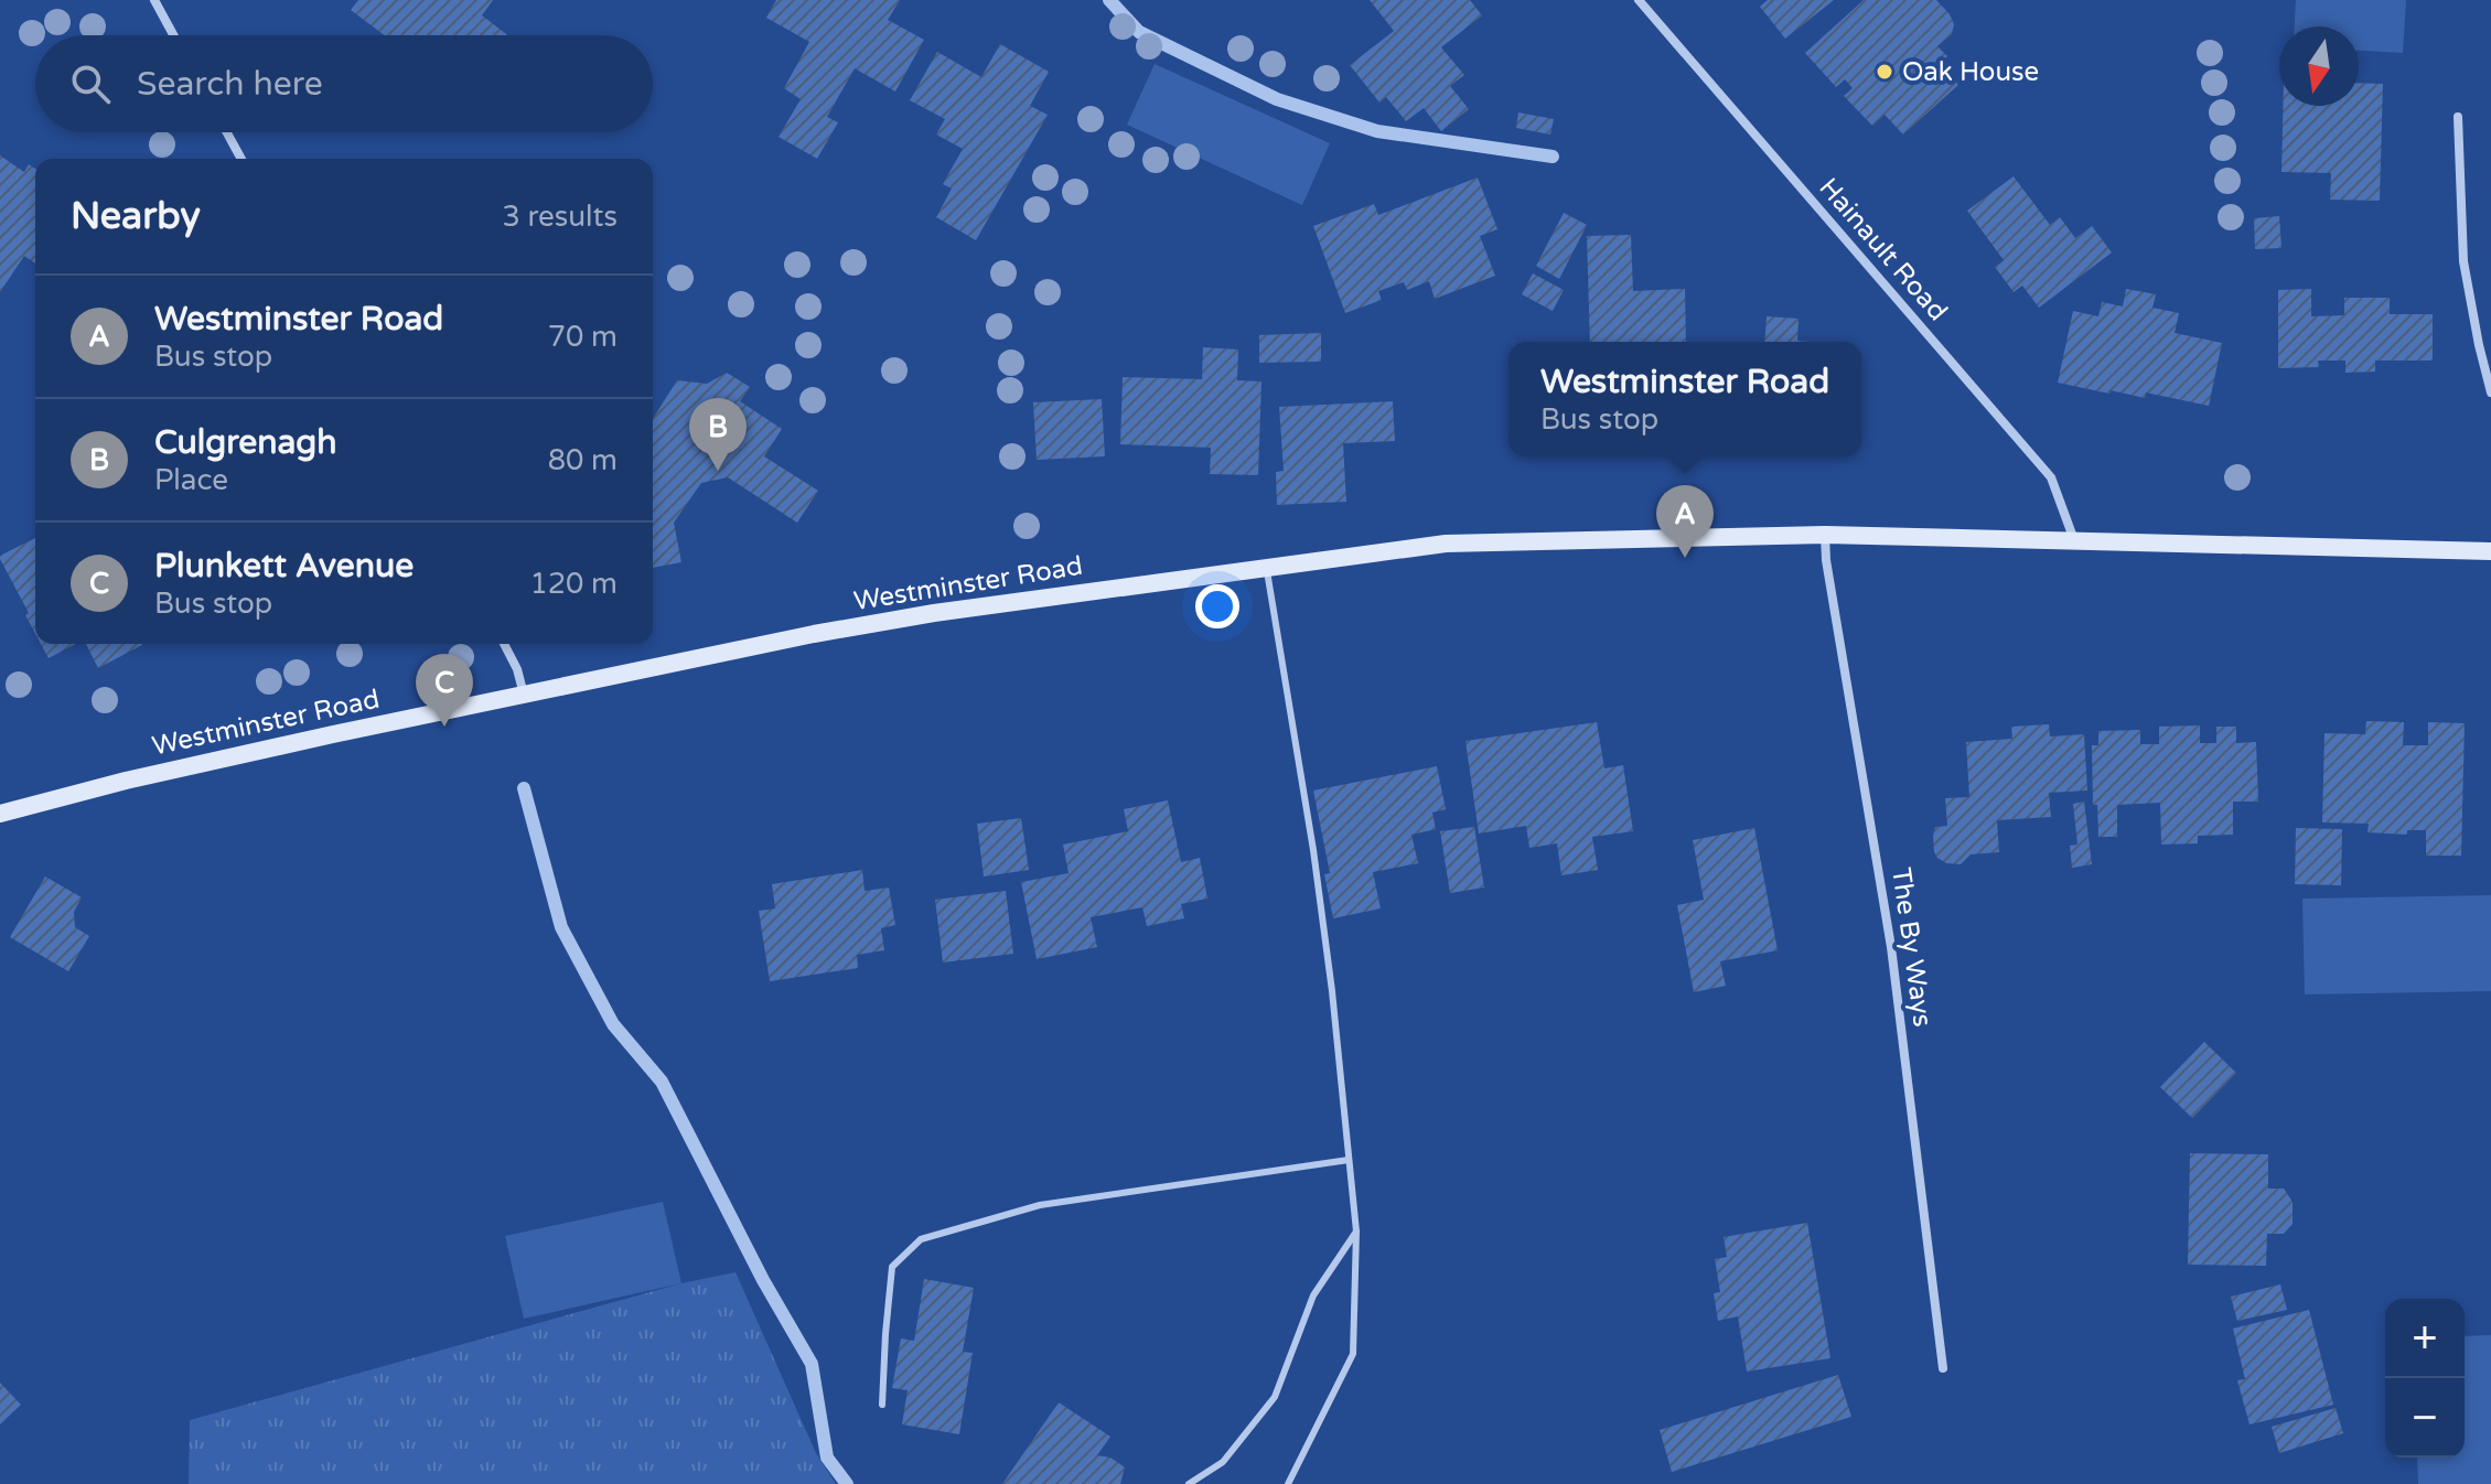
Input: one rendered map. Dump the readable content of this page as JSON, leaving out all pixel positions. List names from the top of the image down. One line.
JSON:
{"streets":{"street":["Hainault Road","Westminster Road","The By Ways"]},"crossings":[["Hainault Road","Westminster Road"],["Westminster Road","The By Ways"]],"places":["Oak House"],"north":"bottom","page":{"search":"Search here","heading":["Nearby","3 results"],"list":[{"mark":"A","name":"Westminster Road","note":"Bus stop","value":"70 m"},{"mark":"B","name":"Culgrenagh","note":"Place","value":"80 m"},{"mark":"C","name":"Plunkett Avenue","note":"Bus stop","value":"120 m"}],"popup":["Westminster Road","Bus stop"],"pins":["B","A","C"],"map_buttons":["+","−"]}}
